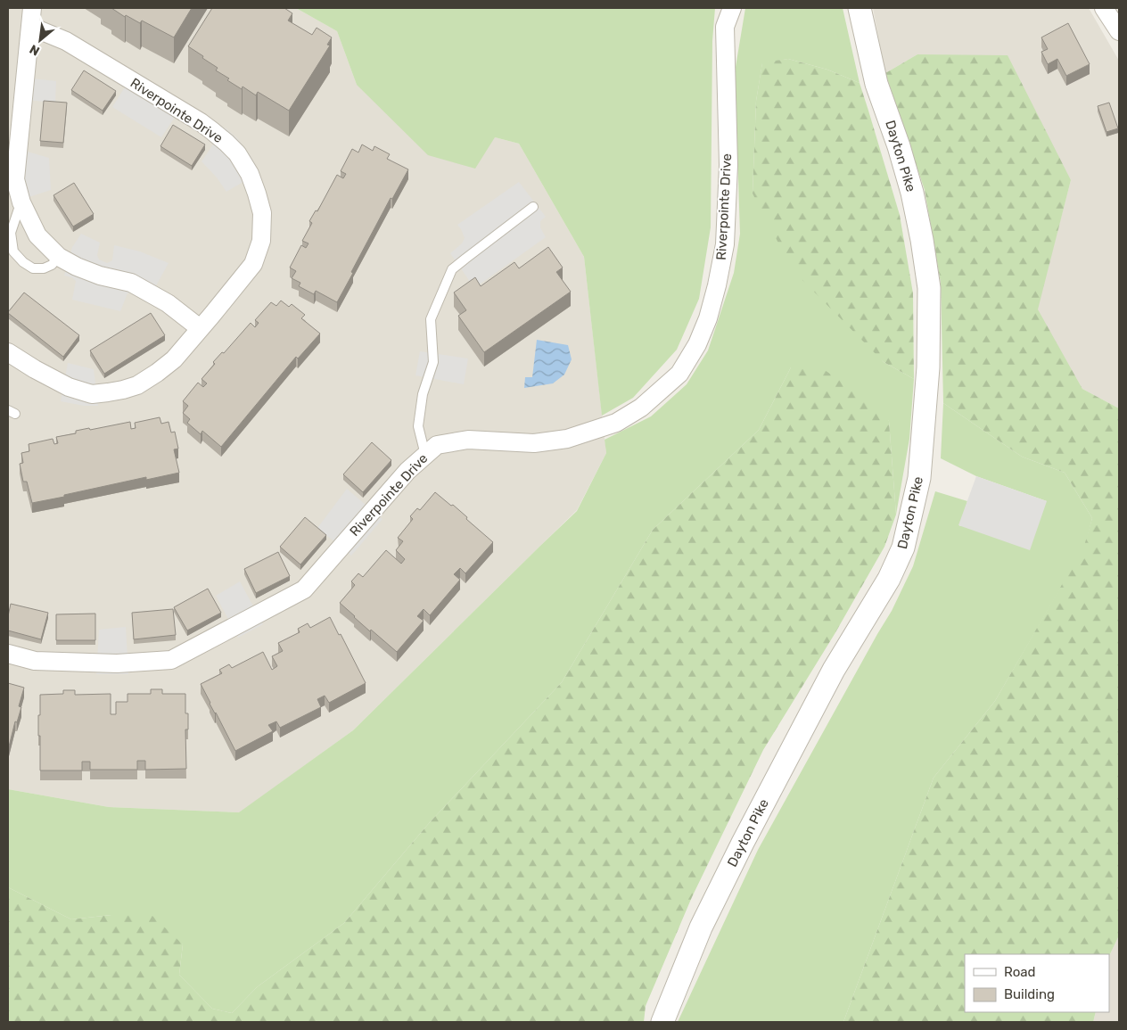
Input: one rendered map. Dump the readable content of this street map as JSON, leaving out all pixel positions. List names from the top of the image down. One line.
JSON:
{"streets":{"street":["Riverpointe Drive","Dayton Pike"]},"legend":["Road","Building"],"north":"bottom left"}
